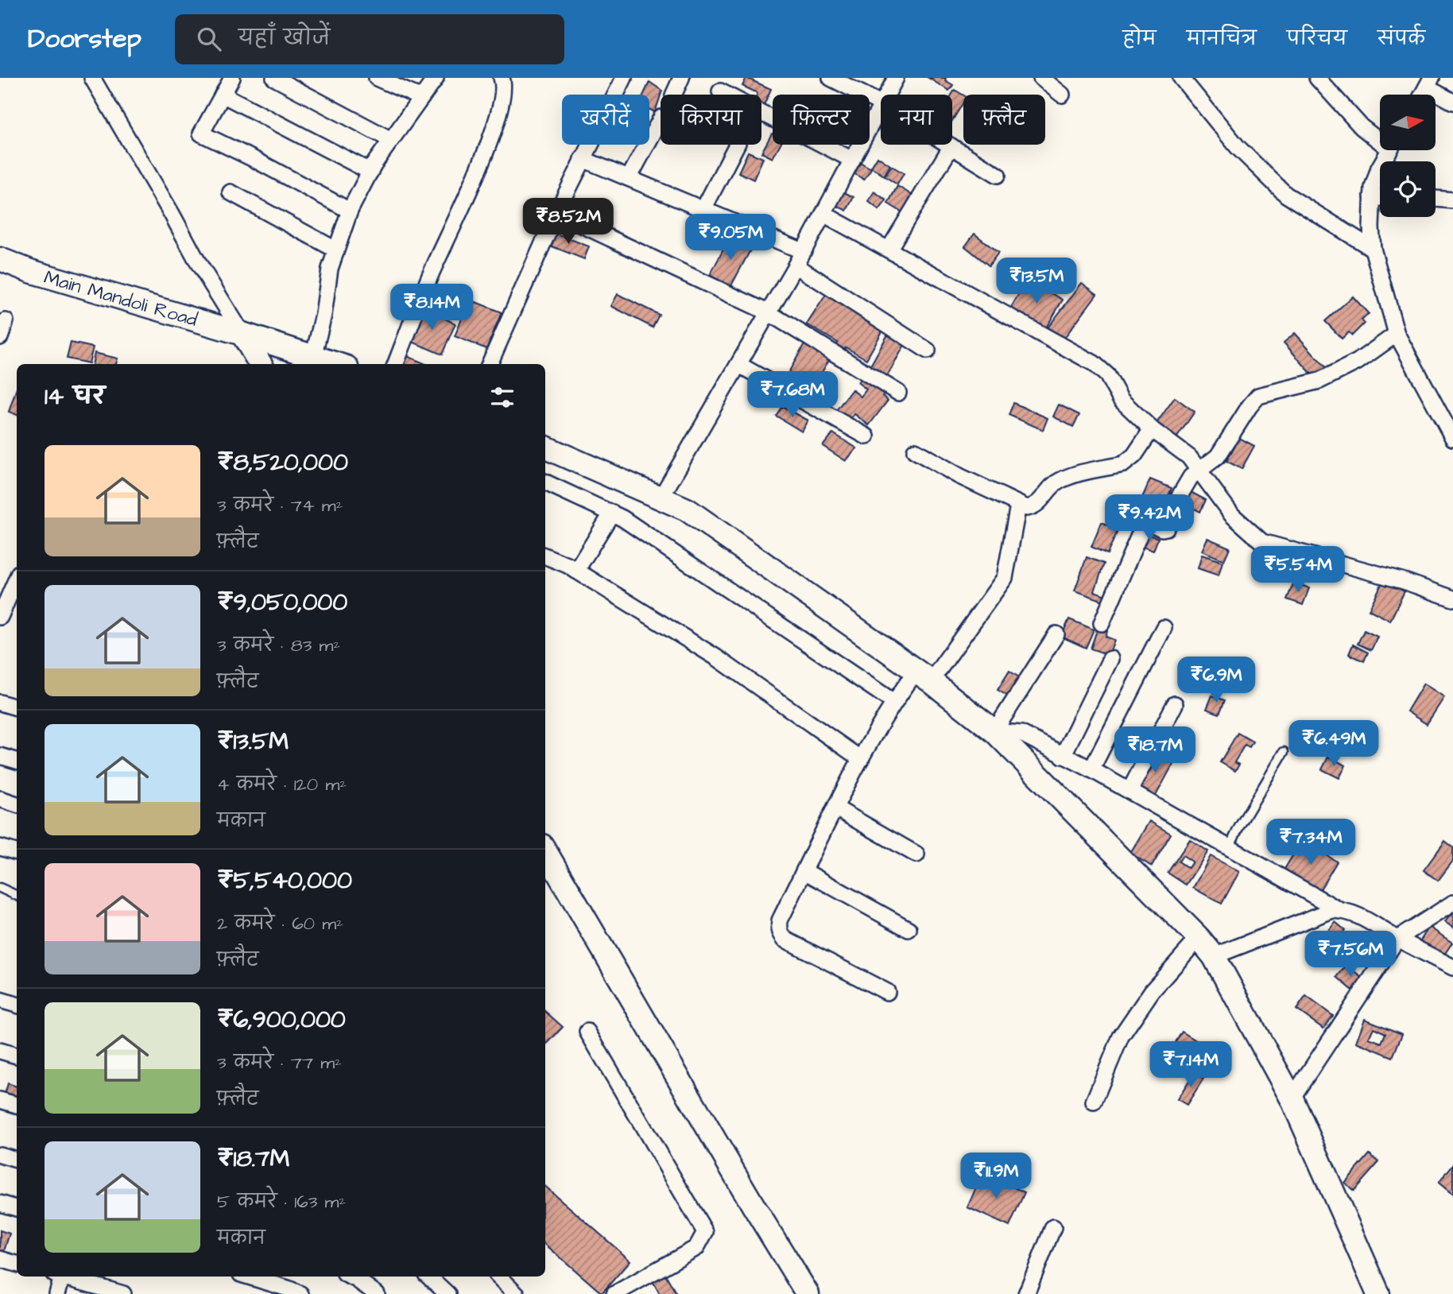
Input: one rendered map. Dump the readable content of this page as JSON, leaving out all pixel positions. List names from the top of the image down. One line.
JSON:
{"streets":{"street":["Main Mandoli Road"]},"north":"right","page":{"header":"Doorstep","search":"यहाँ खोजें","nav":["होम","मानचित्र","परिचय","संपर्क"],"chip":["खरीदें","किराया","फ़िल्टर","नया","फ़्लैट"],"price":["₹8.52M","₹9.05M","₹13.5M","₹8.14M","₹7.68M","₹9.42M","₹5.54M","₹6.9M","₹6.49M","₹18.7M","₹7.34M","₹7.56M","₹7.14M","₹11.9M"],"heading":"14 घर","list":[{"name":"₹8,520,000","note":"3 कमरे · 74 m² · फ़्लैट"},{"name":"₹9,050,000","note":"3 कमरे · 83 m² · फ़्लैट"},{"name":"₹13.5M","note":"4 कमरे · 120 m² · मकान"},{"name":"₹5,540,000","note":"2 कमरे · 60 m² · फ़्लैट"},{"name":"₹6,900,000","note":"3 कमरे · 77 m² · फ़्लैट"},{"name":"₹18.7M","note":"5 कमरे · 163 m² · मकान"}]}}
